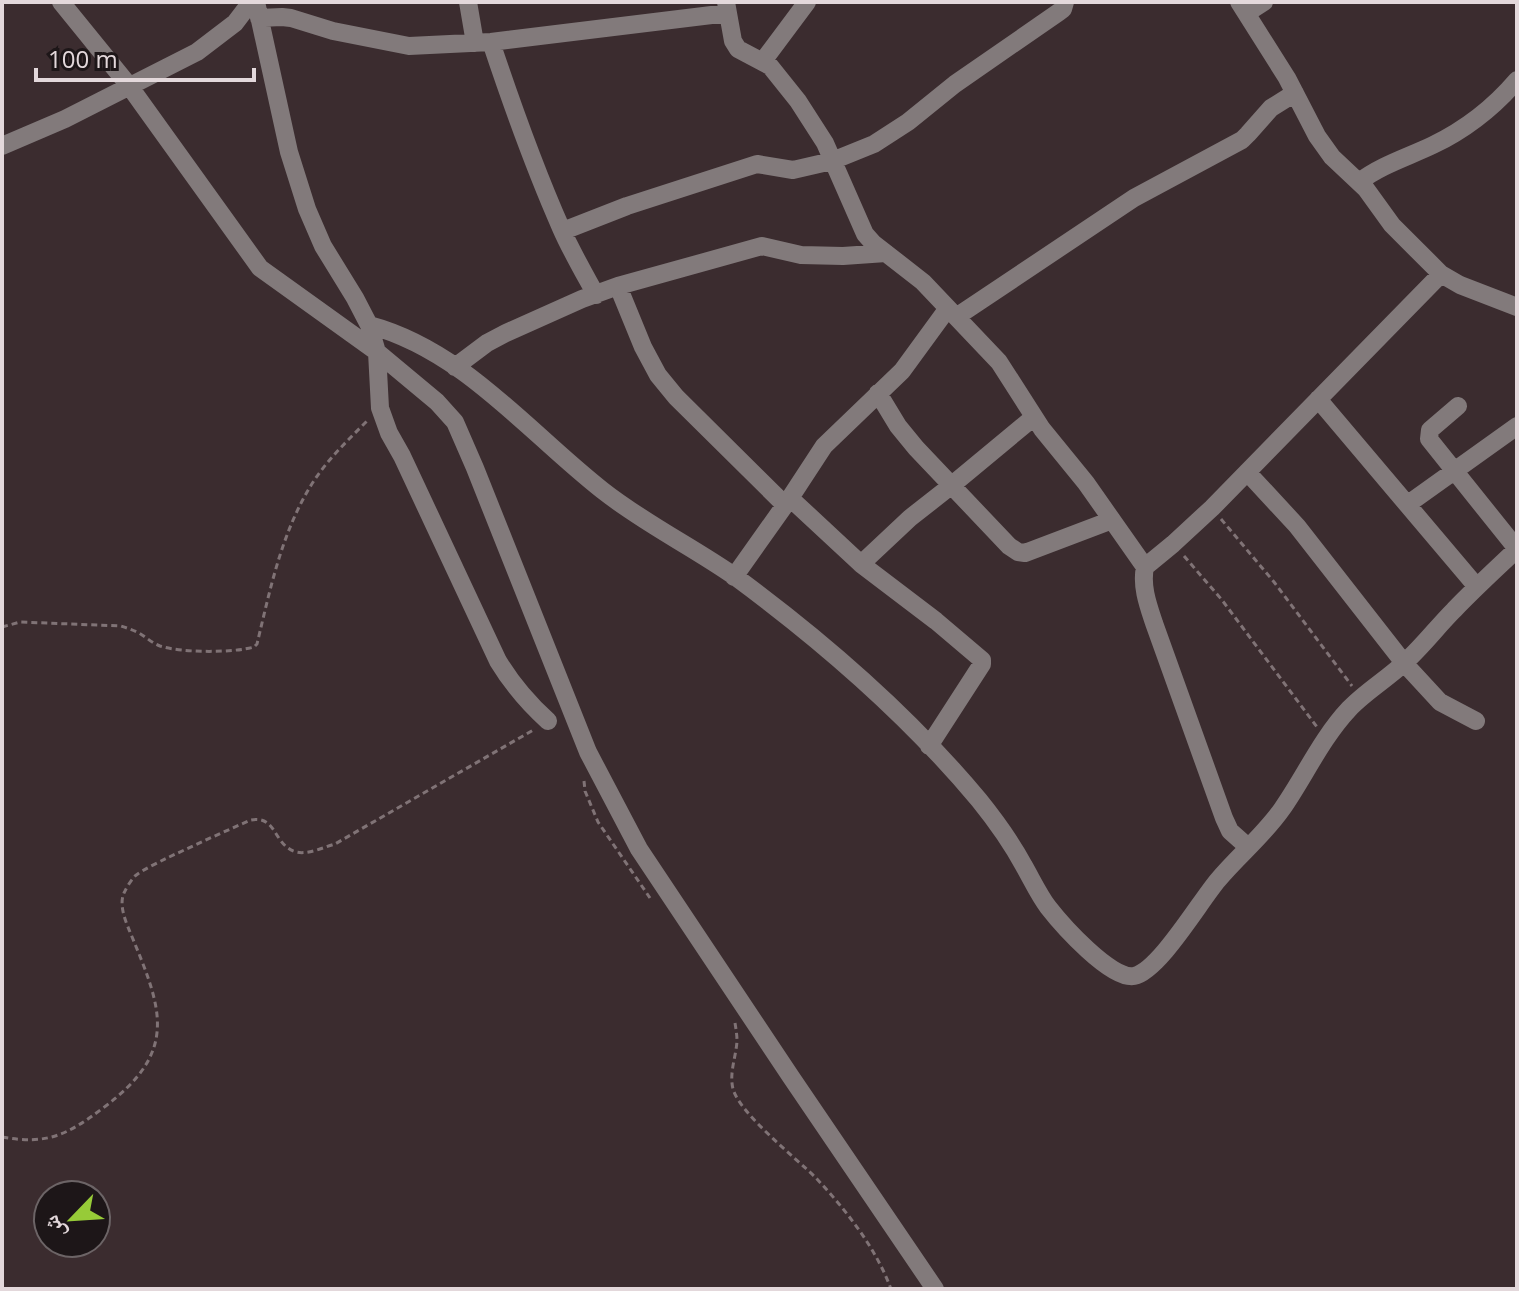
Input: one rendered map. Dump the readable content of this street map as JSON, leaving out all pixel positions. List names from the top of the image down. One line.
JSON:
{"scale_bar":"100 m","north":"bottom left"}
